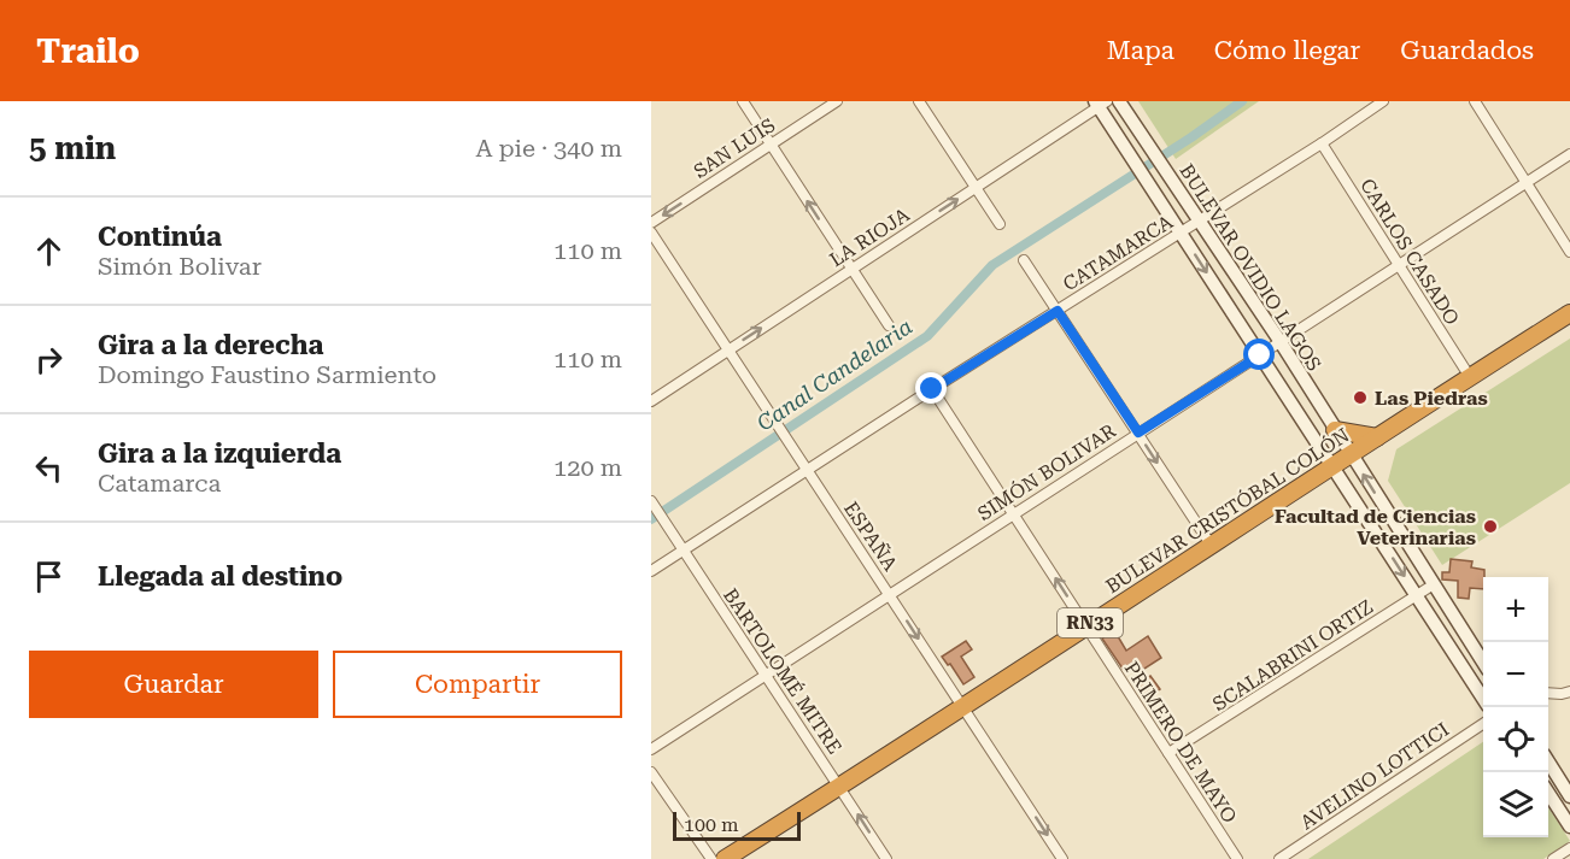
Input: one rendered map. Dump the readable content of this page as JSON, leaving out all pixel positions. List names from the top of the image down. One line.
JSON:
{"streets":{"highway":["BULEVAR CRISTÓBAL COLÓN","RN33"],"main road":["BULEVAR OVIDIO LAGOS"],"street":["SAN LUIS","LA RIOJA","CARLOS CASADO","CATAMARCA","SIMÓN BOLIVAR","ESPAÑA","SCALABRINI ORTIZ","BARTOLOMÉ MITRE","PRIMERO DE MAYO","AVELINO LOTTICI"]},"crossings":[["LA RIOJA","BULEVAR OVIDIO LAGOS"],["LA RIOJA","ESPAÑA"],["CARLOS CASADO","CATAMARCA"],["CARLOS CASADO","SIMÓN BOLIVAR"],["CARLOS CASADO","BULEVAR CRISTÓBAL COLÓN"],["CATAMARCA","BULEVAR OVIDIO LAGOS"],["CATAMARCA","ESPAÑA"],["CATAMARCA","BARTOLOMÉ MITRE"],["CATAMARCA","PRIMERO DE MAYO"],["BULEVAR OVIDIO LAGOS","SIMÓN BOLIVAR"],["BULEVAR OVIDIO LAGOS","BULEVAR CRISTÓBAL COLÓN"],["BULEVAR OVIDIO LAGOS","SCALABRINI ORTIZ"],["SIMÓN BOLIVAR","ESPAÑA"],["SIMÓN BOLIVAR","BARTOLOMÉ MITRE"],["SIMÓN BOLIVAR","PRIMERO DE MAYO"],["BULEVAR CRISTÓBAL COLÓN","ESPAÑA"],["BULEVAR CRISTÓBAL COLÓN","BARTOLOMÉ MITRE"],["BULEVAR CRISTÓBAL COLÓN","PRIMERO DE MAYO"],["SCALABRINI ORTIZ","PRIMERO DE MAYO"]],"one_way":["SAN LUIS","LA RIOJA","ESPAÑA"],"water":["Canal Candelaria"],"places":["Las Piedras","Facultad de Ciencias Veterinarias"],"scale_bar":"100 m","page":{"header":"Trailo","nav":["Mapa","Cómo llegar","Guardados"],"heading":["5 min","A pie · 340 m"],"list":[["Continúa","Simón Bolivar","110 m"],["Gira a la derecha","Domingo Faustino Sarmiento","110 m"],["Gira a la izquierda","Catamarca","120 m"],"Llegada al destino"],"map_buttons":["+","−"],"buttons":["Guardar","Compartir"],"scale":"100 m"}}
